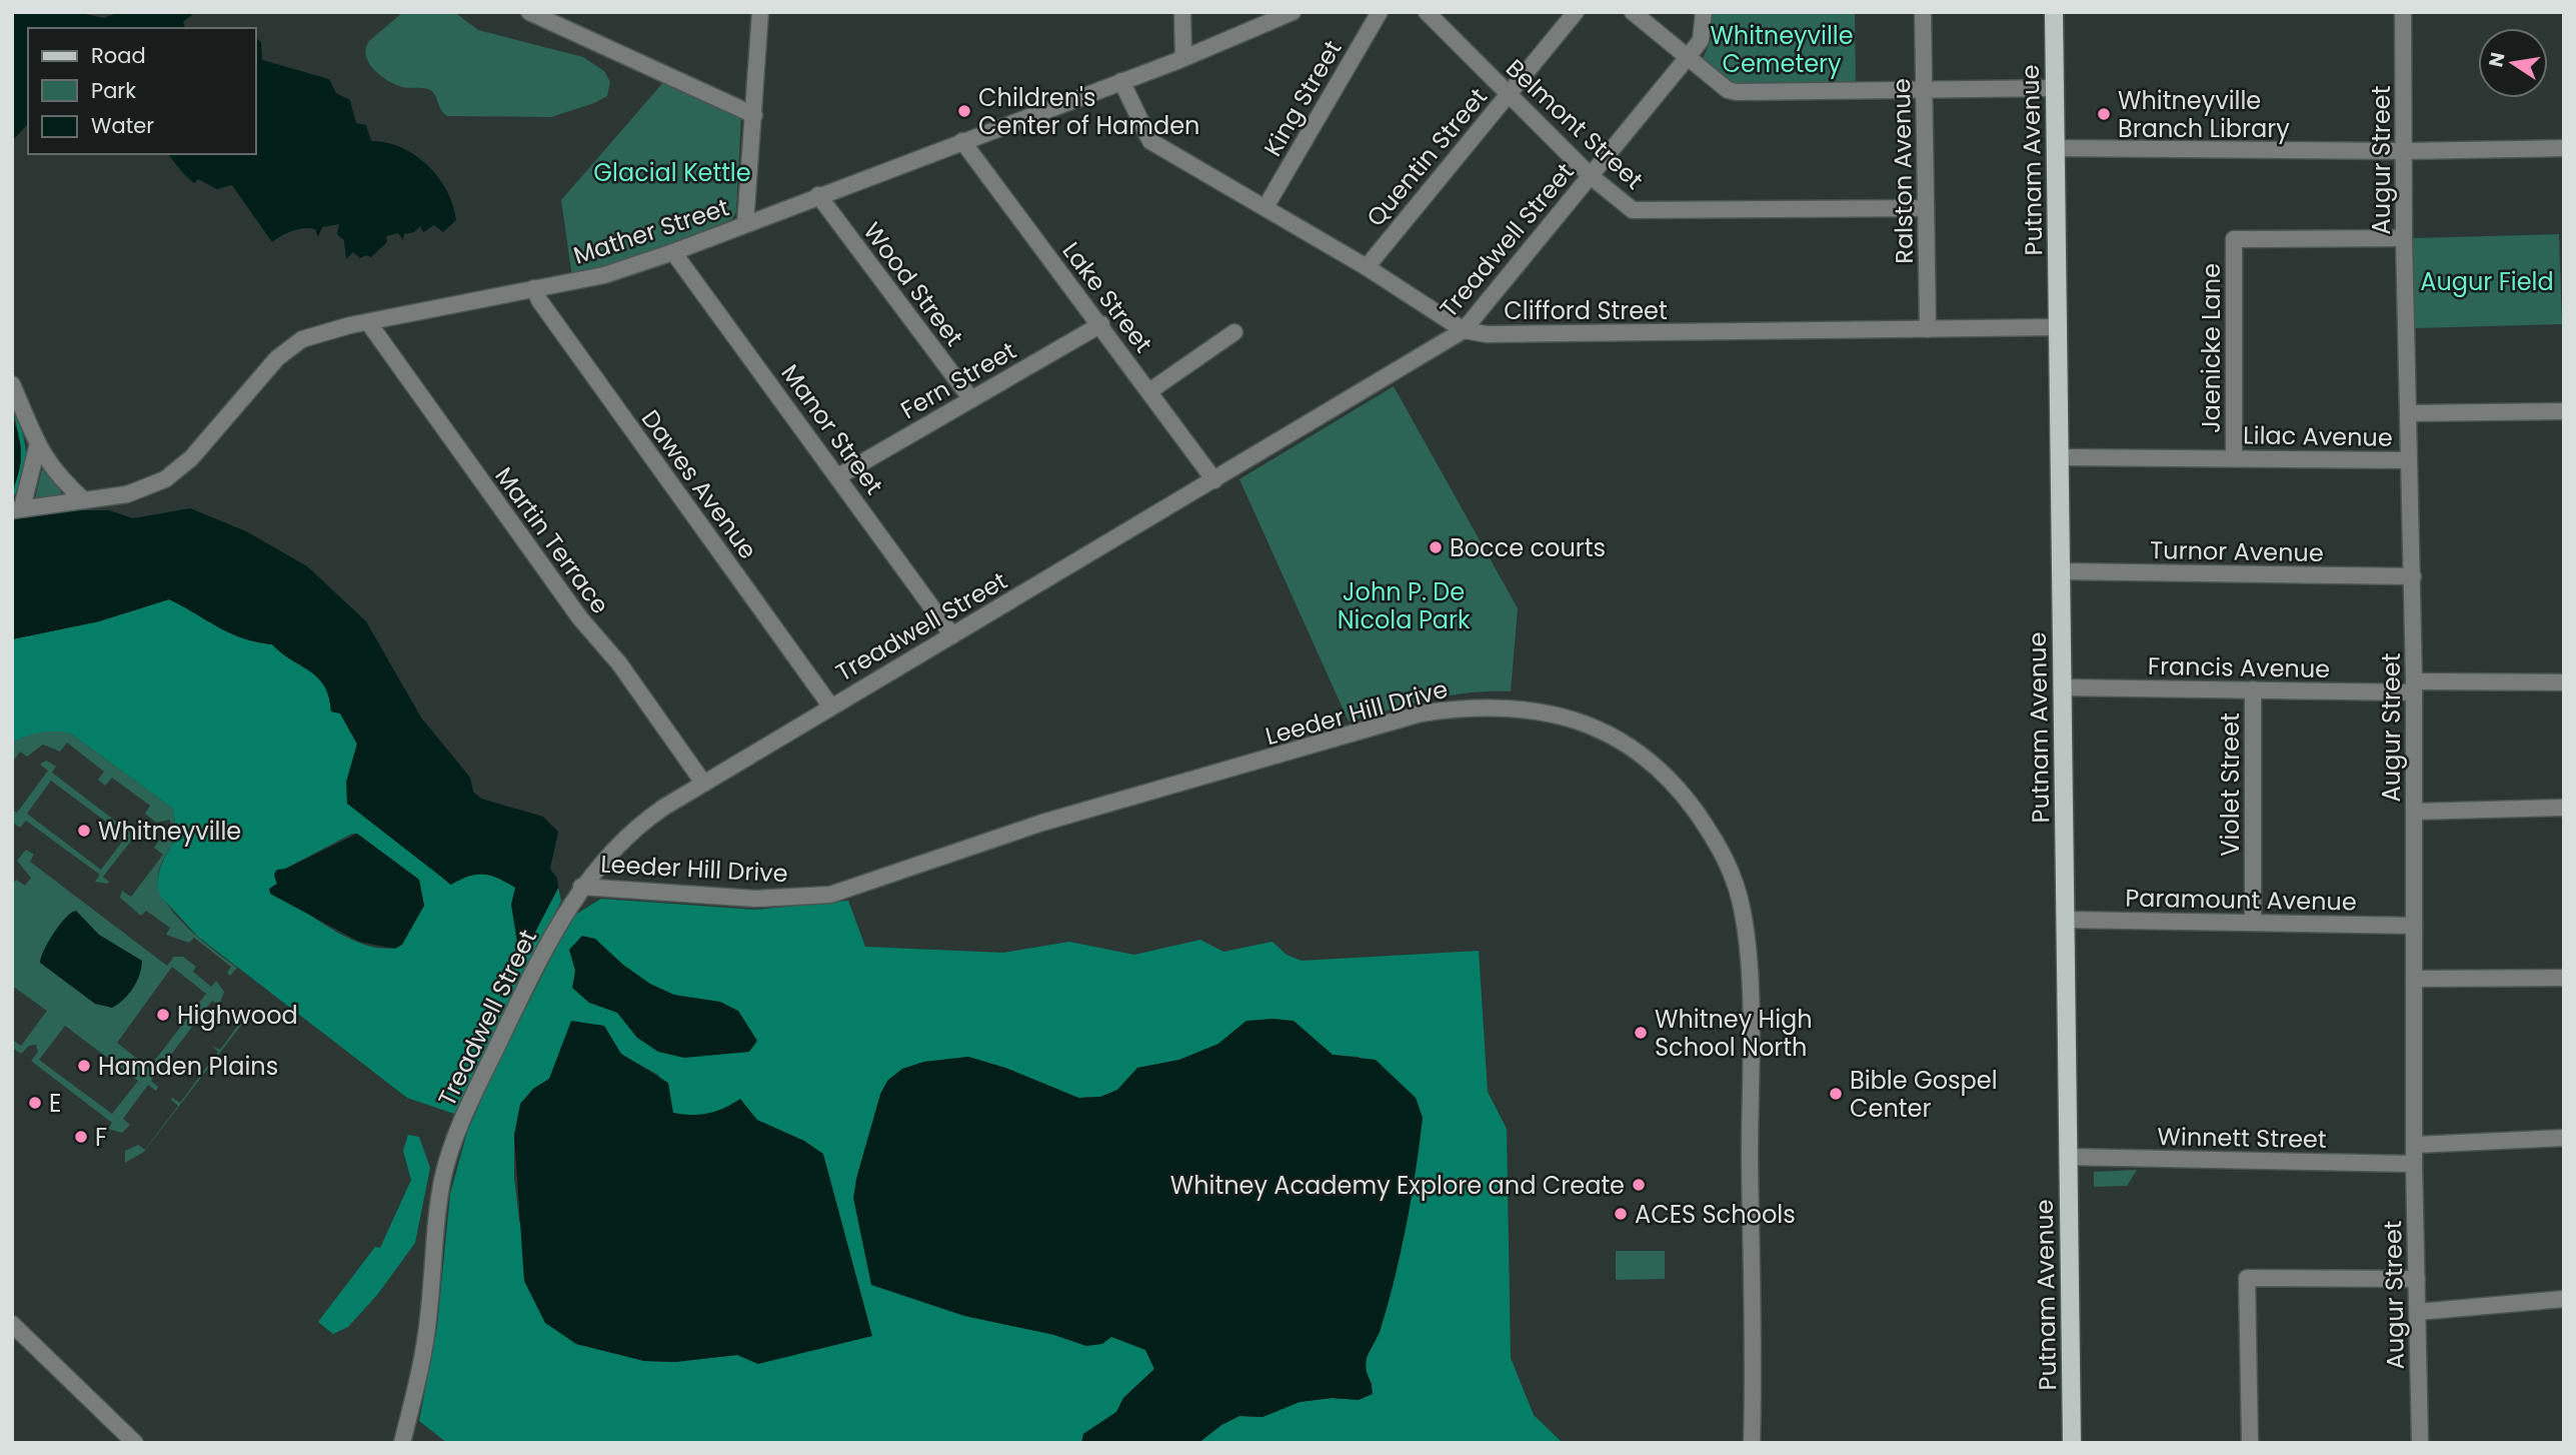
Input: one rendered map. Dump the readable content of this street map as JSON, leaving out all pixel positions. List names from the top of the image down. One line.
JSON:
{"streets":{"main road":["Putnam Avenue"],"street":["King Street","Belmont Street","Quentin Street","Augur Street","Ralston Avenue","Mather Street","Treadwell Street","Wood Street","Lake Street","Clifford Street","Jaenicke Lane","Fern Street","Manor Street","Lilac Avenue","Dawes Avenue","Martin Terrace","Turnor Avenue","Francis Avenue","Leeder Hill Drive","Violet Street","Paramount Avenue","Winnett Street"]},"crossings":[["King Street","Clifford Street"],["Belmont Street","Quentin Street"],["Belmont Street","Ralston Avenue"],["Belmont Street","Treadwell Street"],["Quentin Street","Clifford Street"],["Putnam Avenue","Clifford Street"],["Putnam Avenue","Lilac Avenue"],["Putnam Avenue","Turnor Avenue"],["Putnam Avenue","Francis Avenue"],["Putnam Avenue","Paramount Avenue"],["Putnam Avenue","Winnett Street"],["Augur Street","Jaenicke Lane"],["Augur Street","Lilac Avenue"],["Augur Street","Turnor Avenue"],["Augur Street","Francis Avenue"],["Augur Street","Paramount Avenue"],["Augur Street","Winnett Street"],["Ralston Avenue","Clifford Street"],["Mather Street","Wood Street"],["Mather Street","Lake Street"],["Mather Street","Clifford Street"],["Mather Street","Manor Street"],["Mather Street","Dawes Avenue"],["Mather Street","Martin Terrace"],["Treadwell Street","Lake Street"],["Treadwell Street","Clifford Street"],["Treadwell Street","Manor Street"],["Treadwell Street","Dawes Avenue"],["Treadwell Street","Martin Terrace"],["Treadwell Street","Leeder Hill Drive"],["Wood Street","Fern Street"],["Lake Street","Fern Street"],["Jaenicke Lane","Lilac Avenue"],["Fern Street","Manor Street"],["Francis Avenue","Violet Street"],["Violet Street","Paramount Avenue"]],"parks":["Whitneyville Cemetery","Glacial Kettle","Augur Field","John P. De Nicola Park"],"places":["Children's Center of Hamden","Whitneyville Branch Library","Bocce courts","Whitneyville","Highwood","Whitney High School North","Hamden Plains","Bible Gospel Center","E","F","Whitney Academy Explore and Create","ACES Schools"],"legend":["Road","Park","Water"],"north":"left"}
